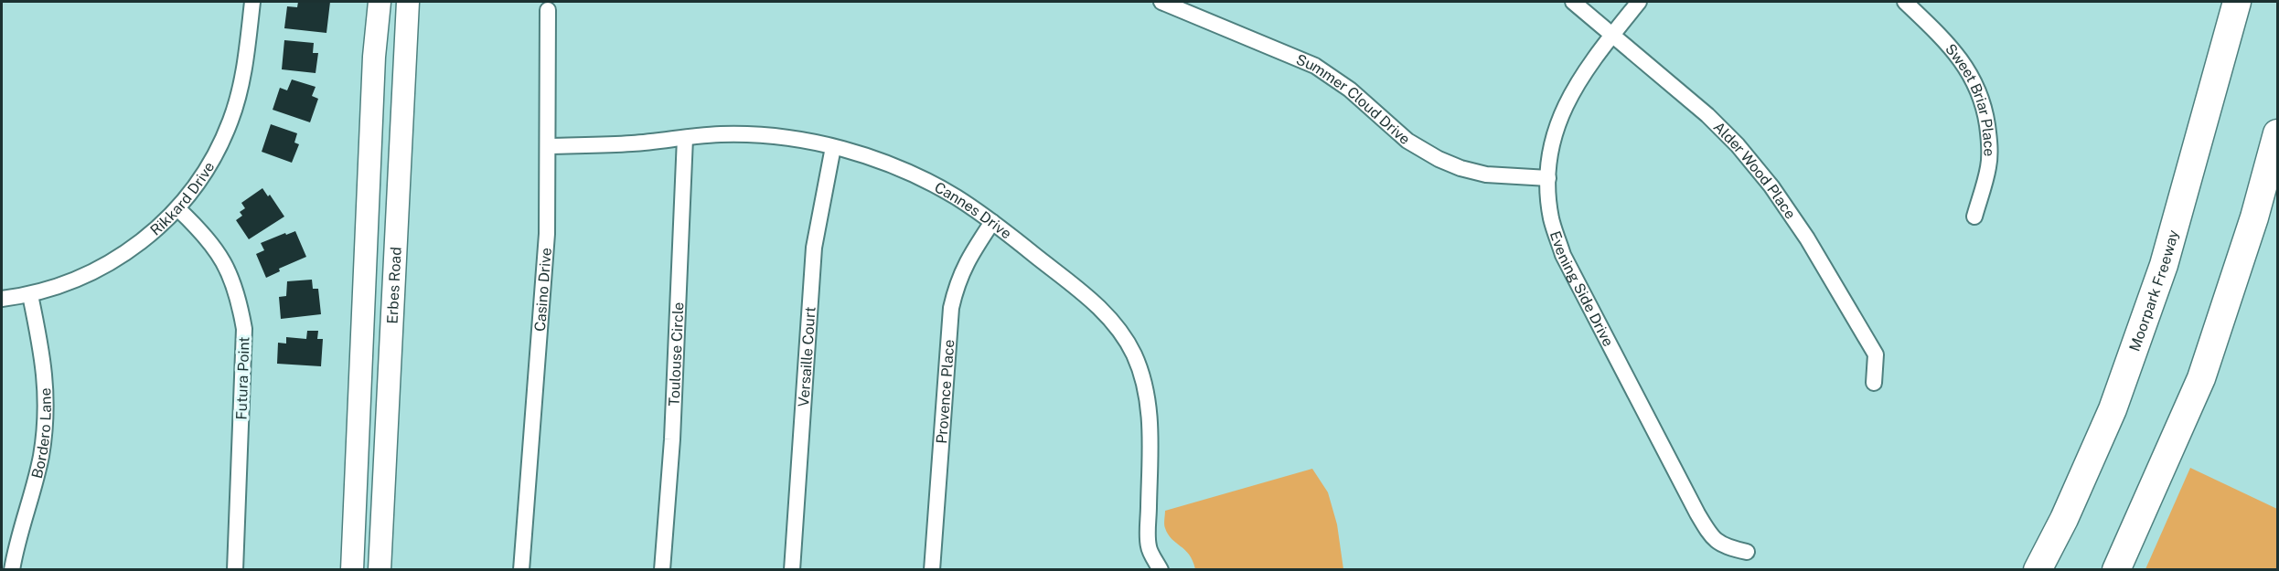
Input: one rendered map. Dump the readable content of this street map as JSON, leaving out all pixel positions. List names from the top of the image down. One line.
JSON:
{"streets":{"highway":["Moorpark Freeway"],"main road":["Erbes Road"],"street":["Summer Cloud Drive","Sweet Briar Place","Alder Wood Place","Rikkard Drive","Cannes Drive","Evening Side Drive","Casino Drive","Toulouse Circle","Versaille Court","Futura Point","Provence Place","Bordero Lane"]},"crossings":[["Summer Cloud Drive","Evening Side Drive"],["Alder Wood Place","Evening Side Drive"],["Rikkard Drive","Futura Point"],["Rikkard Drive","Bordero Lane"],["Cannes Drive","Casino Drive"],["Cannes Drive","Toulouse Circle"],["Cannes Drive","Versaille Court"],["Cannes Drive","Provence Place"]]}
